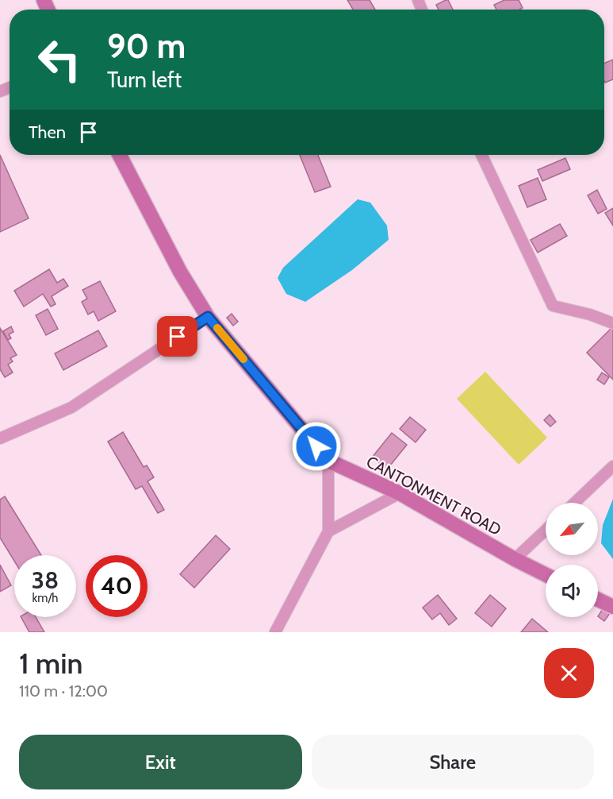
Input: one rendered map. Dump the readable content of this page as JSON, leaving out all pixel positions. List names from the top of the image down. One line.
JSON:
{"streets":{"street":["CANTONMENT ROAD"]},"north":"bottom left","page":{"turn":["90 m","Turn left"],"then":"Then","speed":"38 km/h","limit":"40","heading":["1 min","110 m · 12:00"],"buttons":["Exit","Share"]}}
